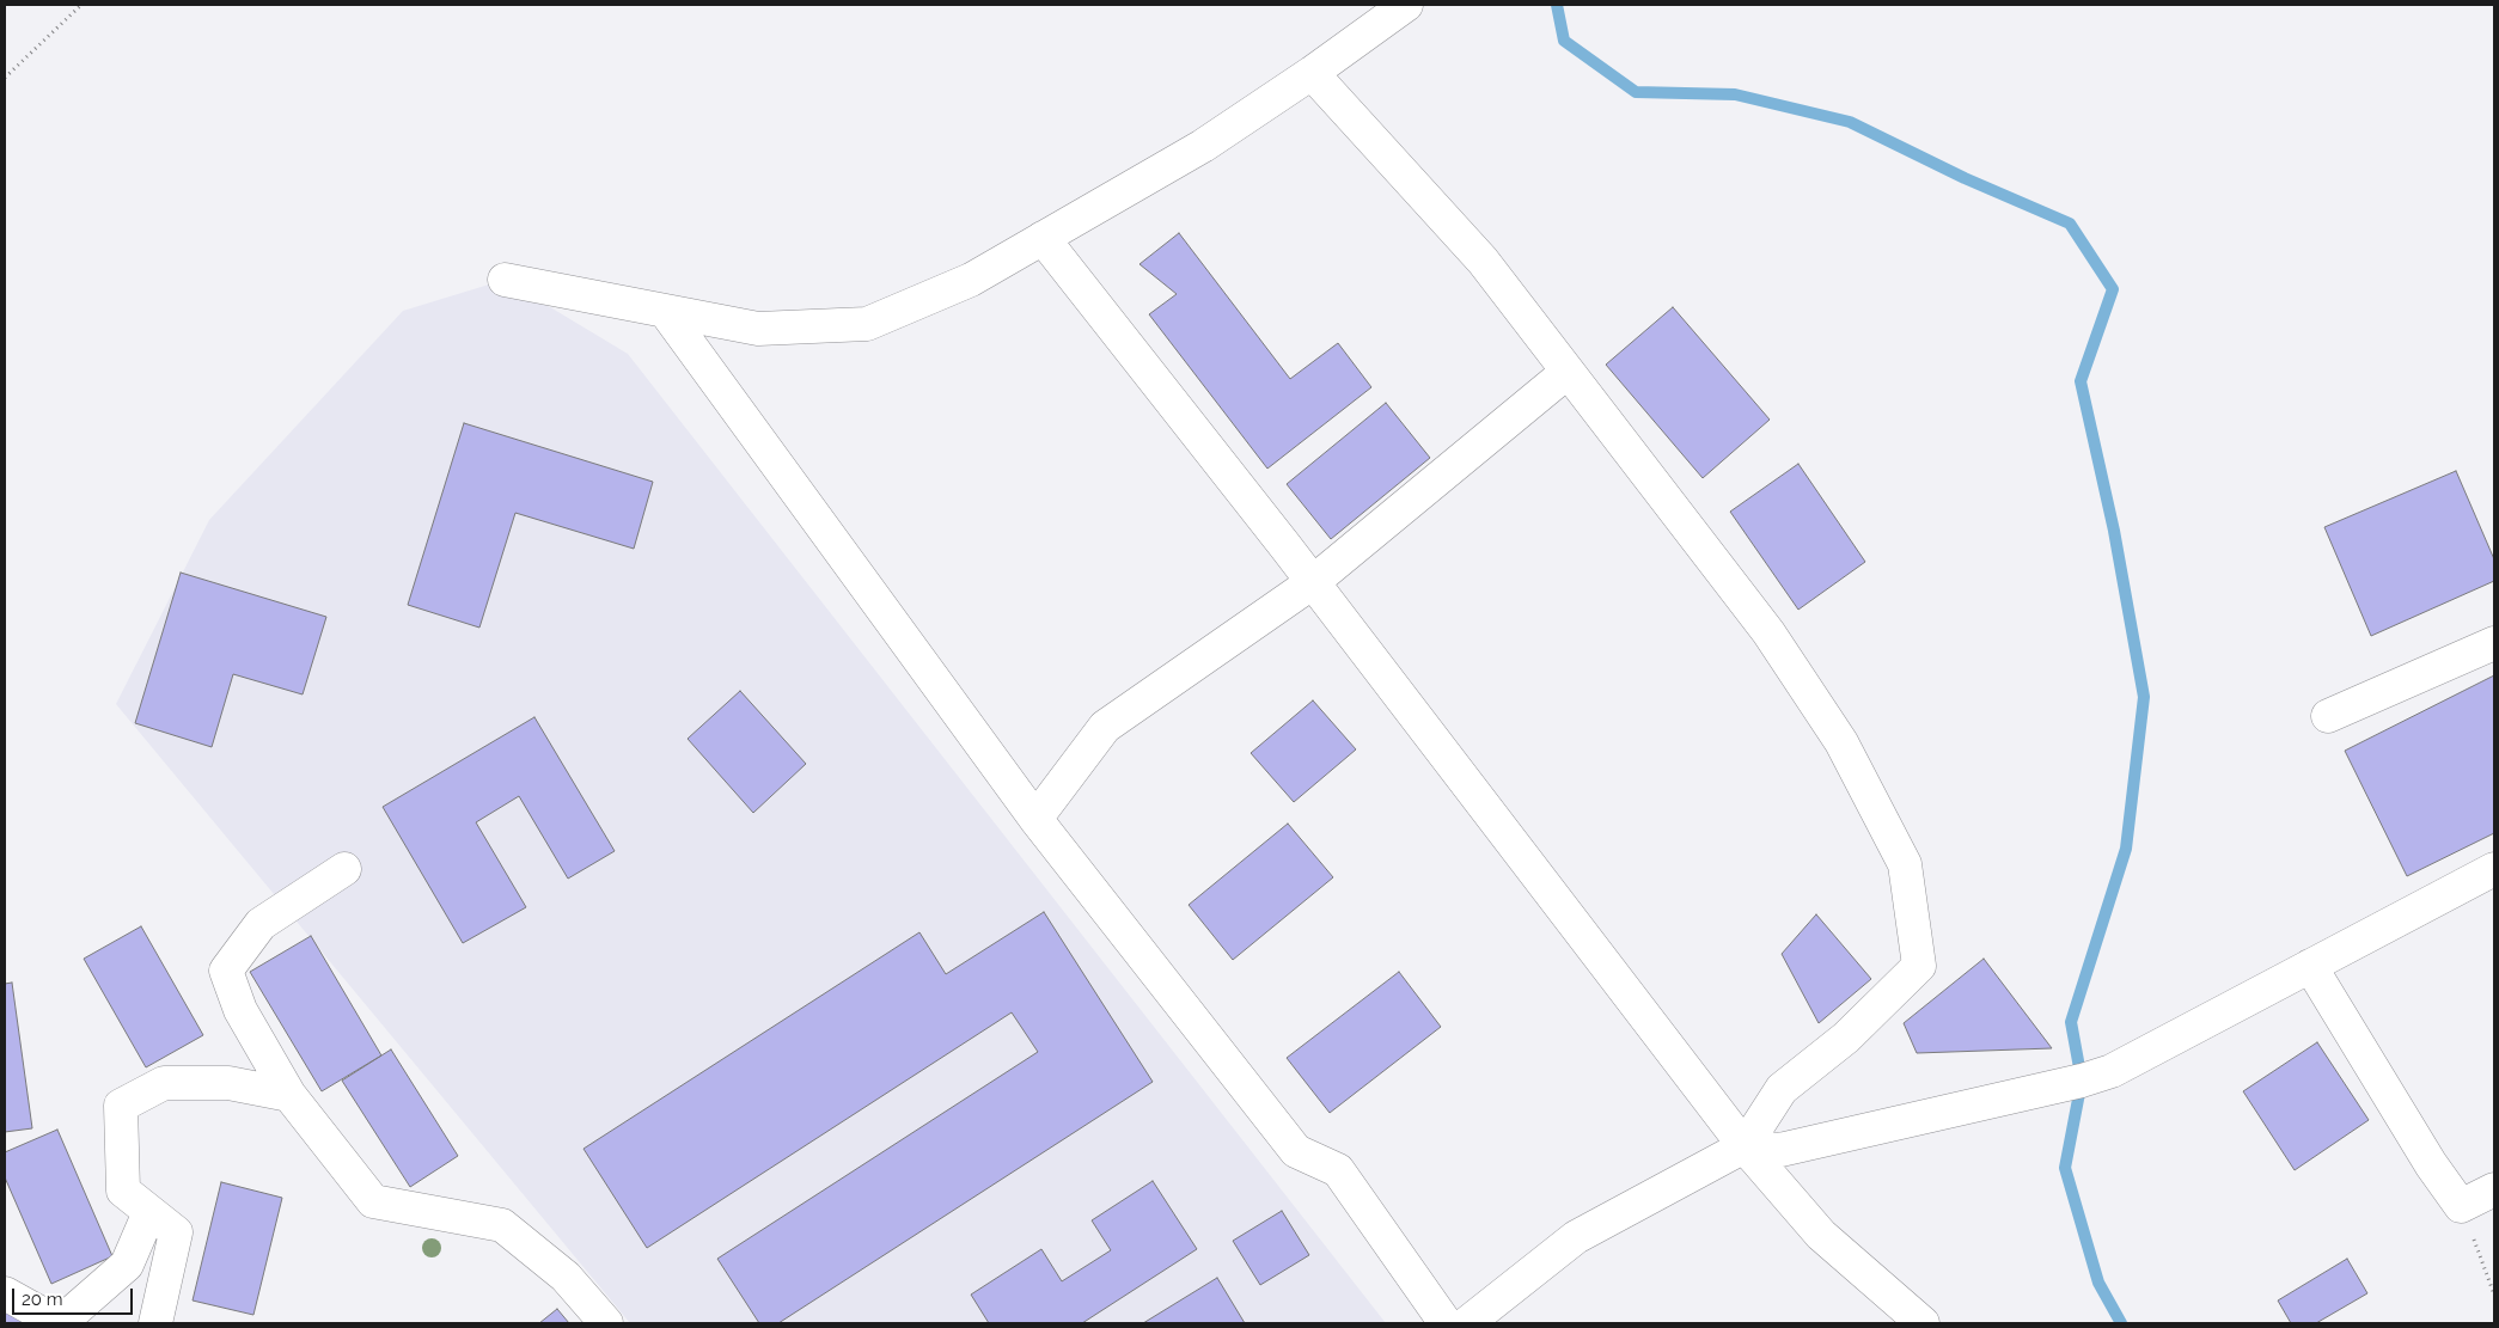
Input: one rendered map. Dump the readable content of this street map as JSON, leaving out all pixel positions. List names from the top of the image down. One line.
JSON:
{"scale_bar":"20 m"}
